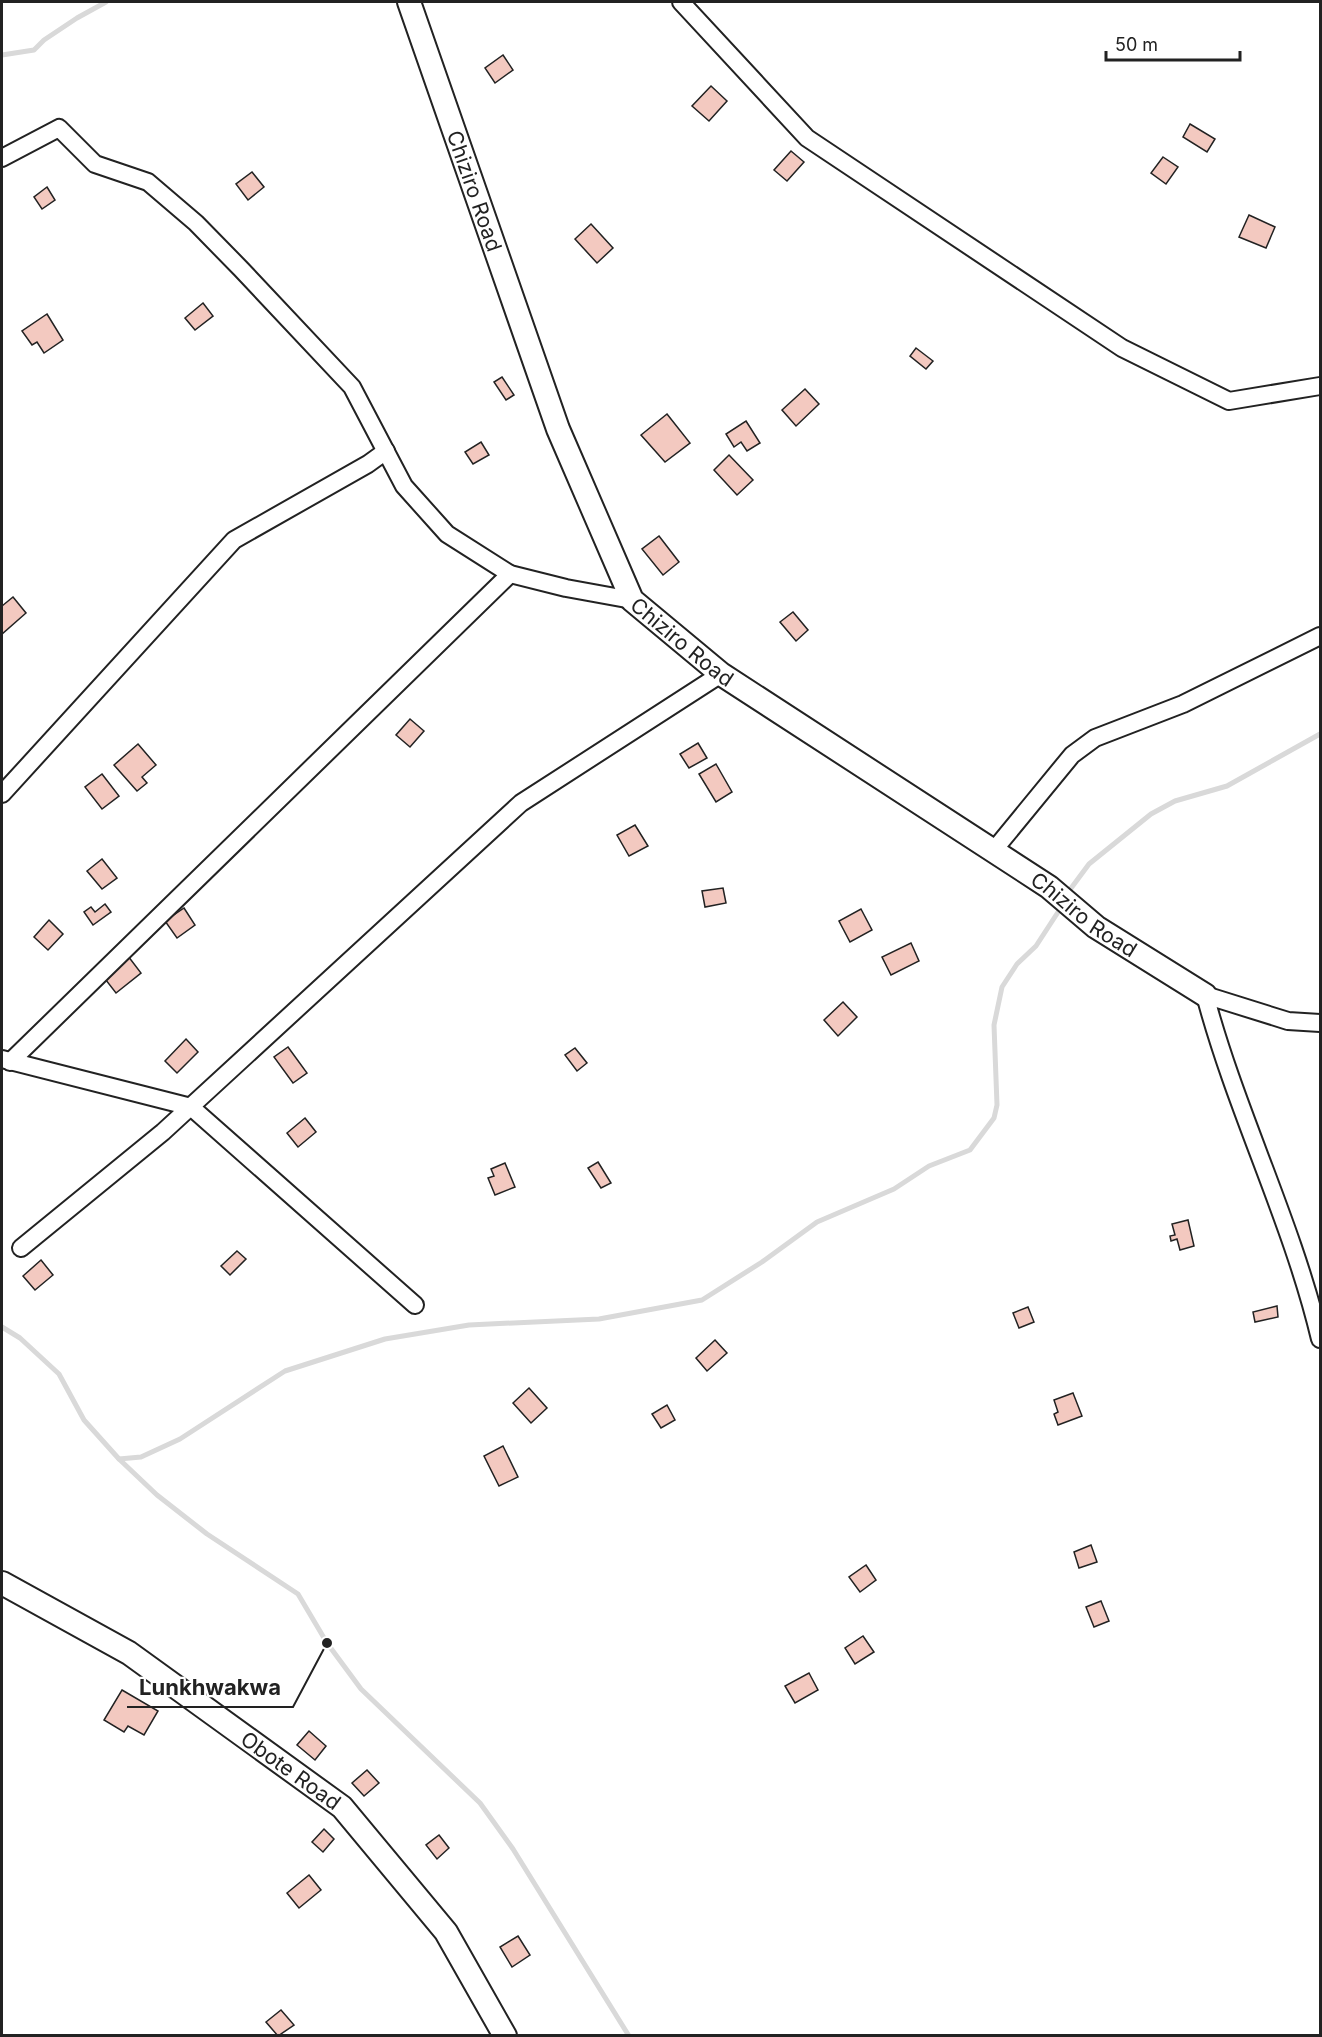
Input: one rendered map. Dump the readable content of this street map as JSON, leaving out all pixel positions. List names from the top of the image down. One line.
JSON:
{"streets":{"street":["Chiziro Road","Obote Road"]},"places":["Lunkhwakwa"],"scale_bar":"50 m"}
